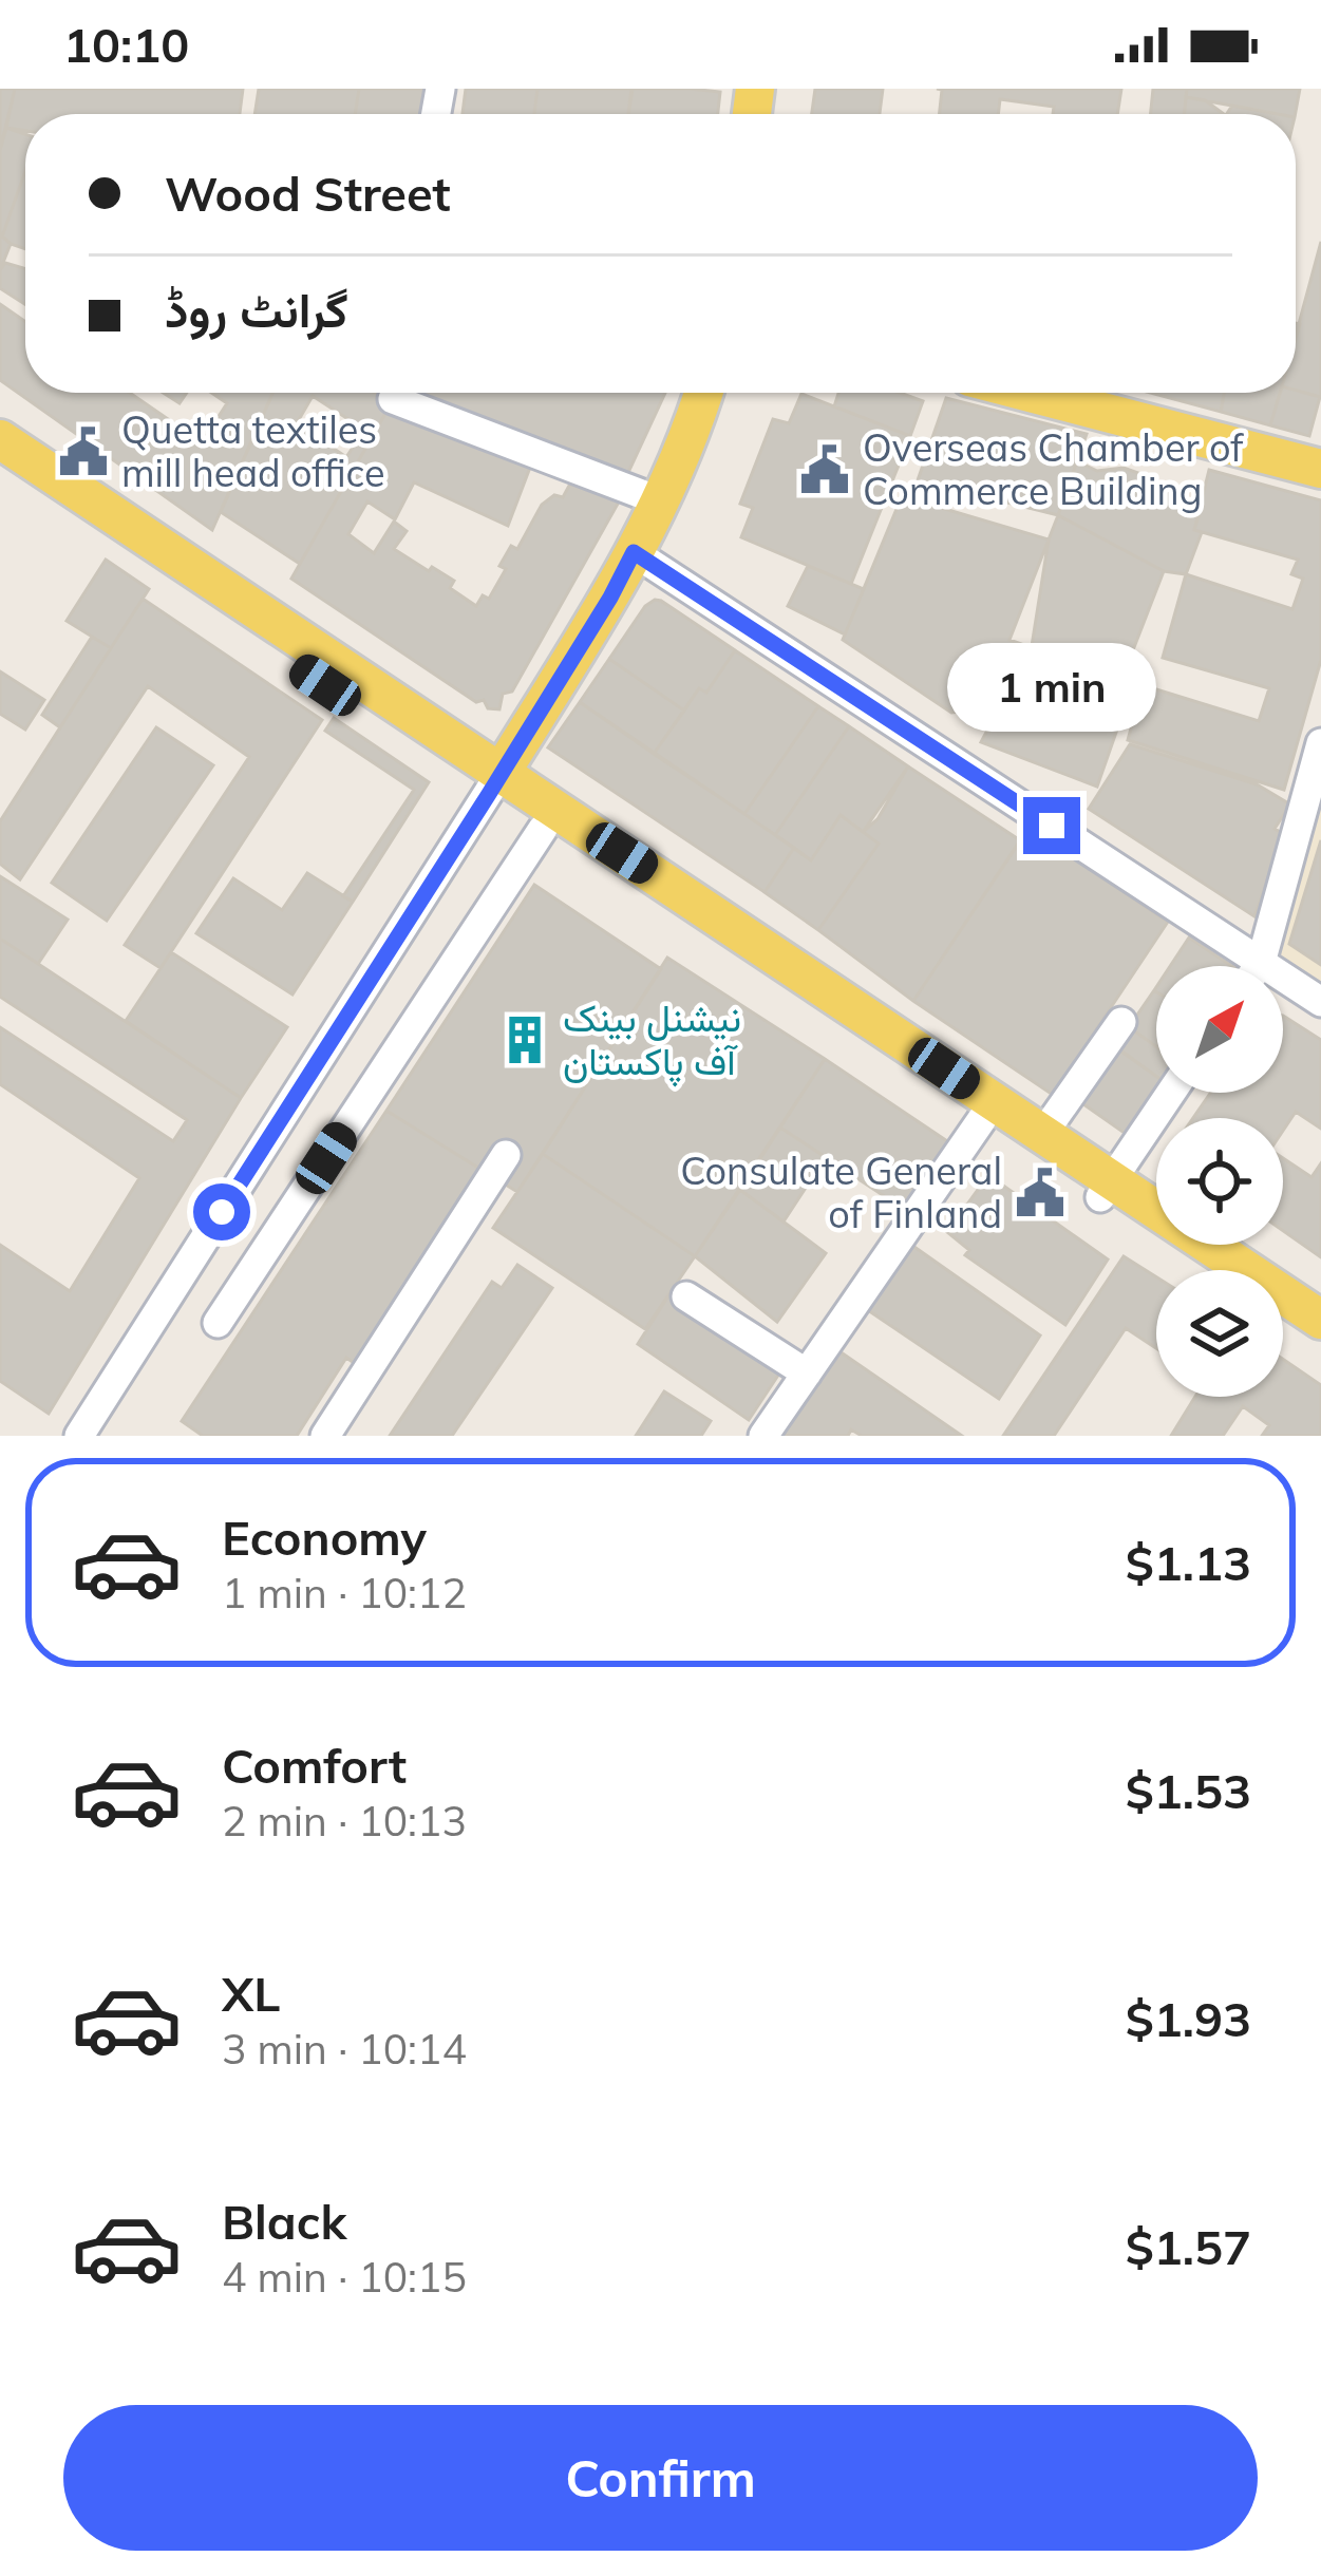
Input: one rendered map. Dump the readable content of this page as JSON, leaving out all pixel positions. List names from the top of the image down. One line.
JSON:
{"places":{"public building":["Quetta textiles mill head office","Overseas Chamber of Commerce Building","Consulate General of Finland"],"building":["نیشنل بینک آف پاکستان"]},"north":"top right","page":{"status":"10:10","banner":["Wood Street","گرانٹ روڈ"],"bubble":"1 min","list":[{"name":"Economy","note":"1 min · 10:12","value":"$1.13"},{"name":"Comfort","note":"2 min · 10:13","value":"$1.53"},{"name":"XL","note":"3 min · 10:14","value":"$1.93"},{"name":"Black","note":"4 min · 10:15","value":"$1.57"}],"buttons":"Confirm"}}
